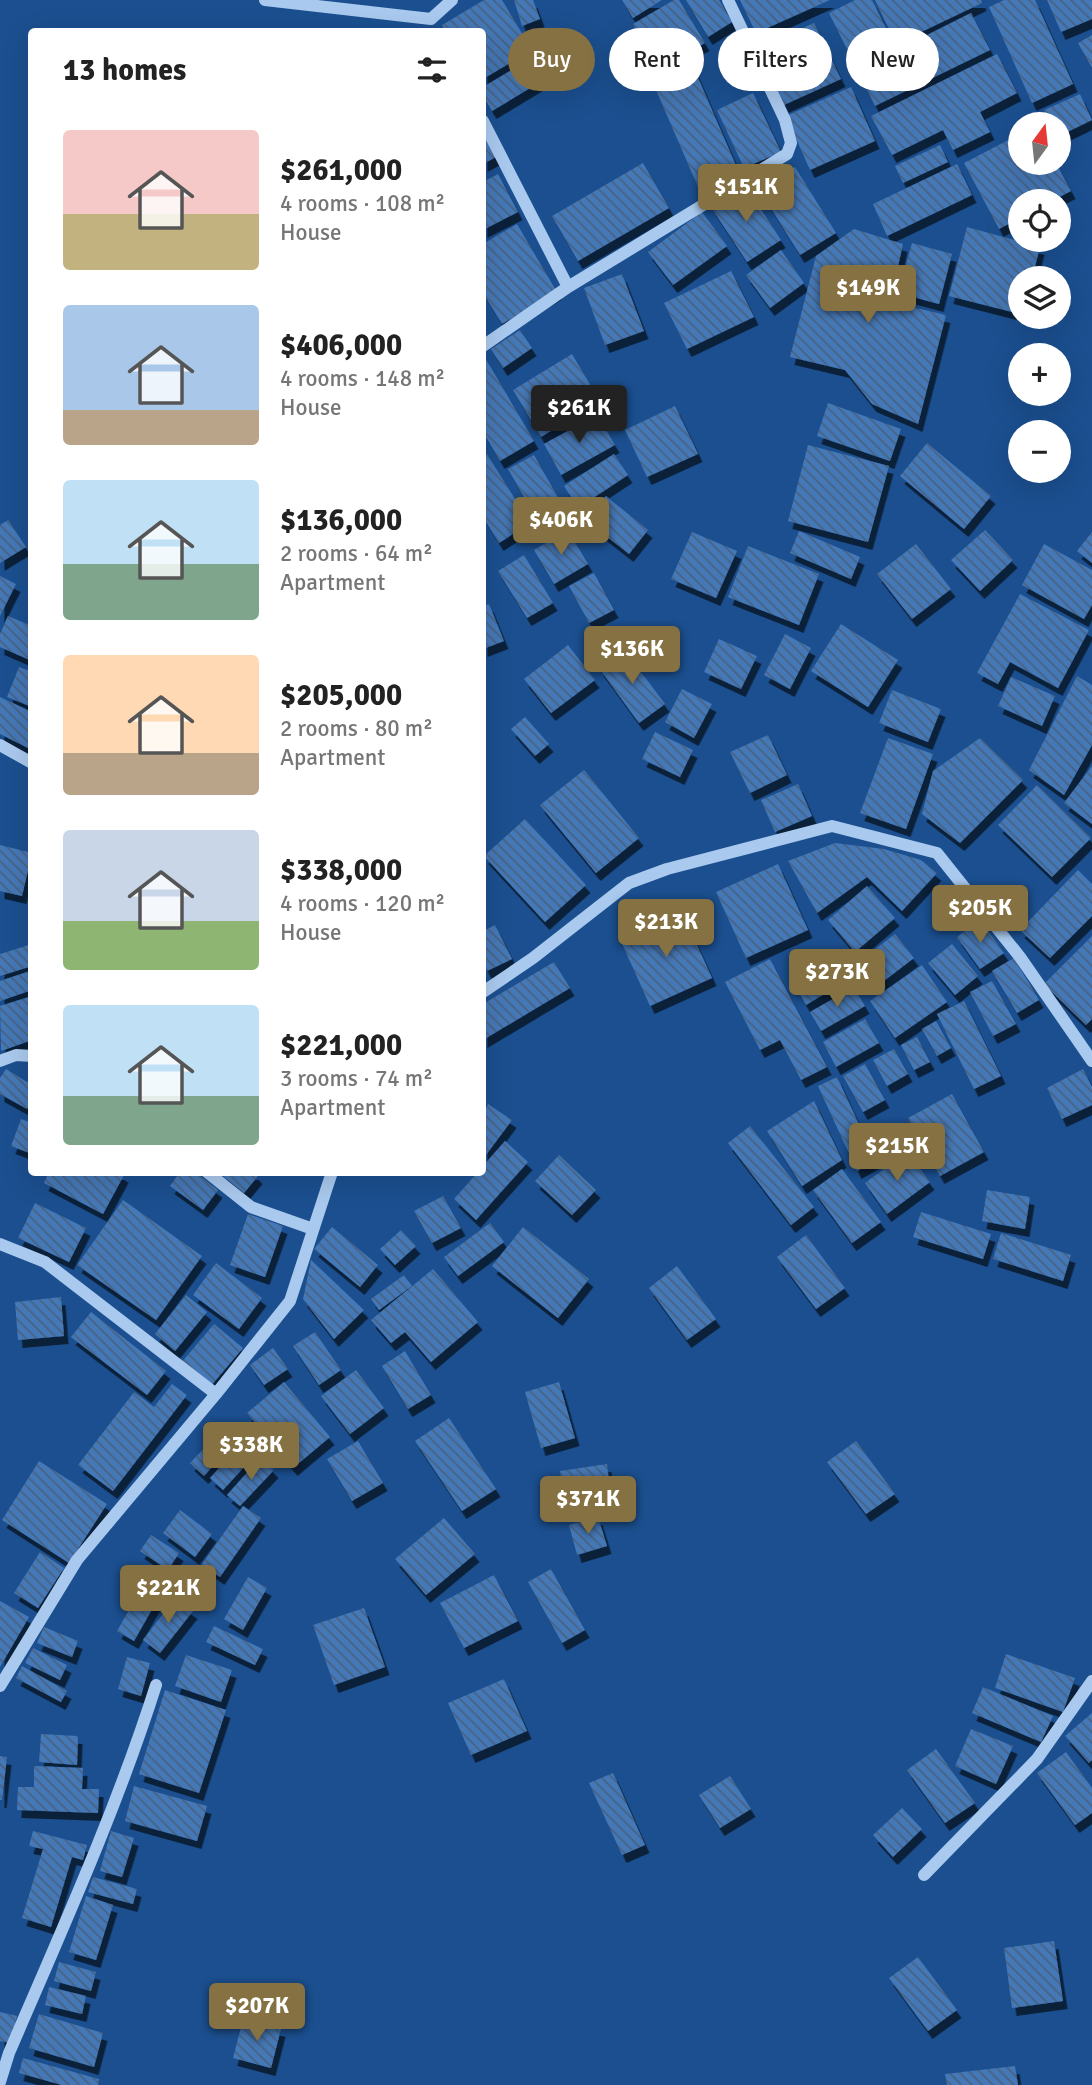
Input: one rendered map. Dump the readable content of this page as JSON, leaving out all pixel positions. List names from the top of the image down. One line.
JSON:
{"north":"top","page":{"chip":["Buy","Rent","Filters","New"],"heading":"13 homes","map_buttons":["+","−"],"list":[{"name":"$261,000","note":"4 rooms · 108 m² · House"},{"name":"$406,000","note":"4 rooms · 148 m² · House"},{"name":"$136,000","note":"2 rooms · 64 m² · Apartment"},{"name":"$205,000","note":"2 rooms · 80 m² · Apartment"},{"name":"$338,000","note":"4 rooms · 120 m² · House"},{"name":"$221,000","note":"3 rooms · 74 m² · Apartment"}],"price":["$151K","$149K","$261K","$406K","$136K","$205K","$213K","$273K","$215K","$338K","$371K","$221K","$207K"]}}
